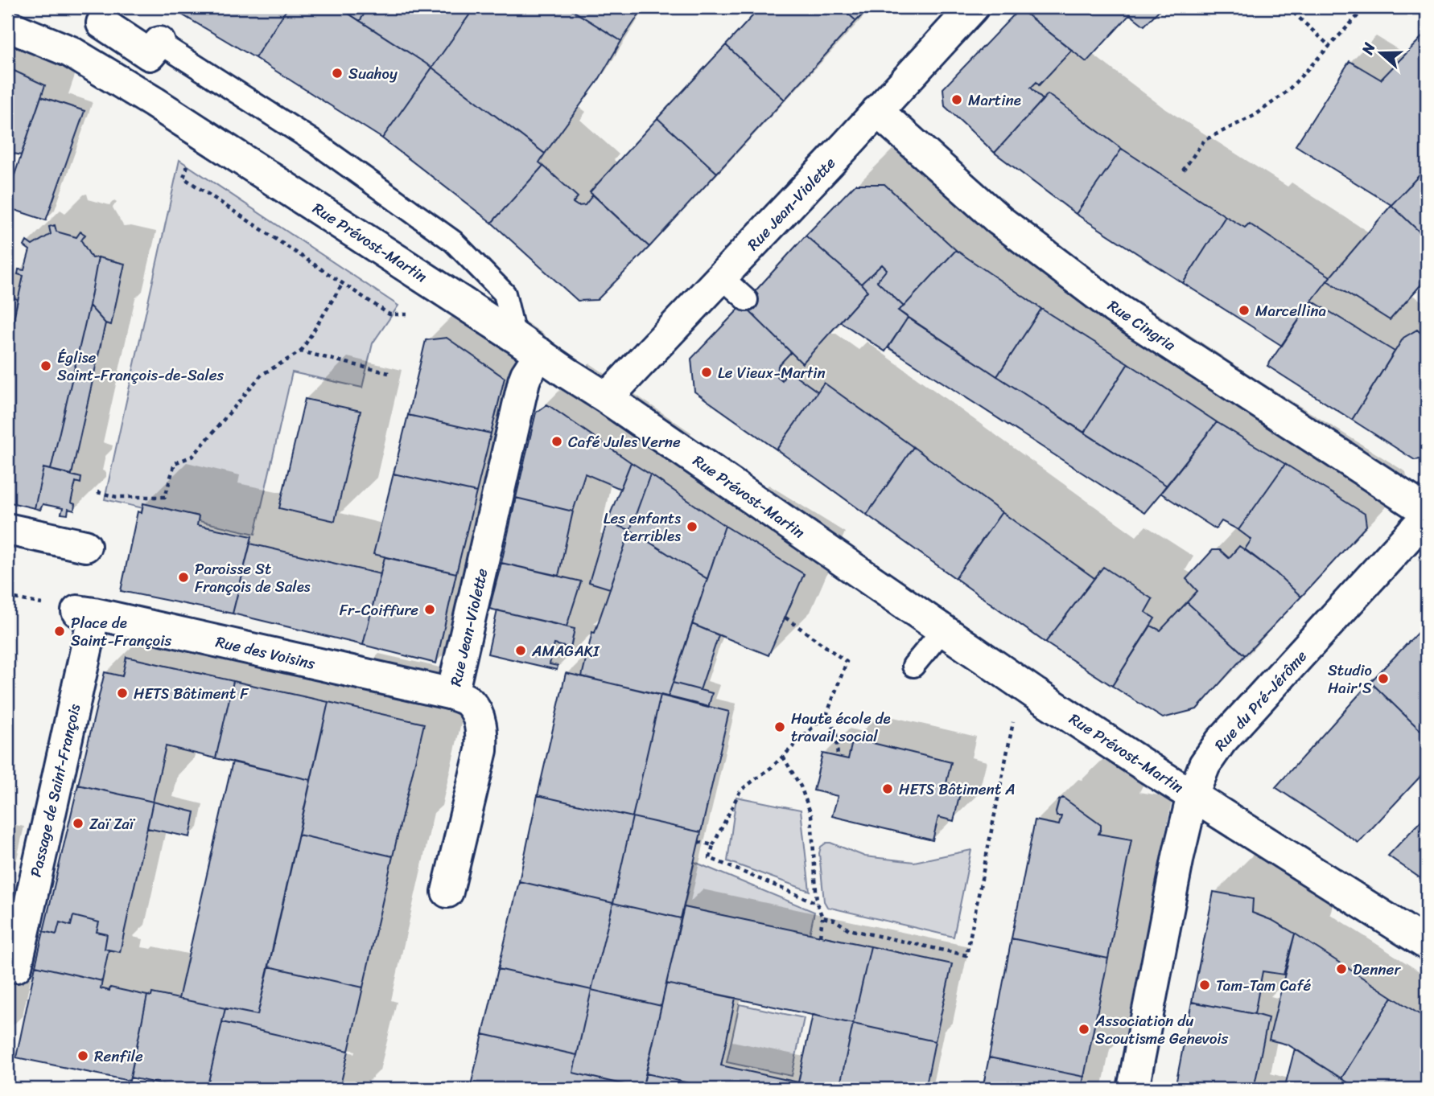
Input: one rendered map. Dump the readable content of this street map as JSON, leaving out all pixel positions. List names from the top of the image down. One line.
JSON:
{"streets":{"street":["Rue Jean-Violette","Rue Prévost-Martin","Rue Cingria","Rue des Voisins","Rue du Pré-Jérôme","Passage de Saint-François"]},"crossings":[["Rue Jean-Violette","Rue Prévost-Martin"],["Rue Jean-Violette","Rue Cingria"],["Rue Jean-Violette","Rue des Voisins"],["Rue Prévost-Martin","Rue du Pré-Jérôme"],["Rue des Voisins","Passage de Saint-François"]],"places":["Suahoy","Martine","Marcellina","Église Saint-François-de-Sales","Le Vieux-Martin","Café Jules Verne","Les enfants terribles","Paroisse St François de Sales","Fr-Coiffure","Place de Saint-François","AMAGAKI","Studio Hair'S","HETS Bâtiment F","Haute école de travail social","HETS Bâtiment A","Zaï Zaï","Denner","Tam-Tam Café","Association du Scoutisme Genevois","Renfile"],"north":"left"}
